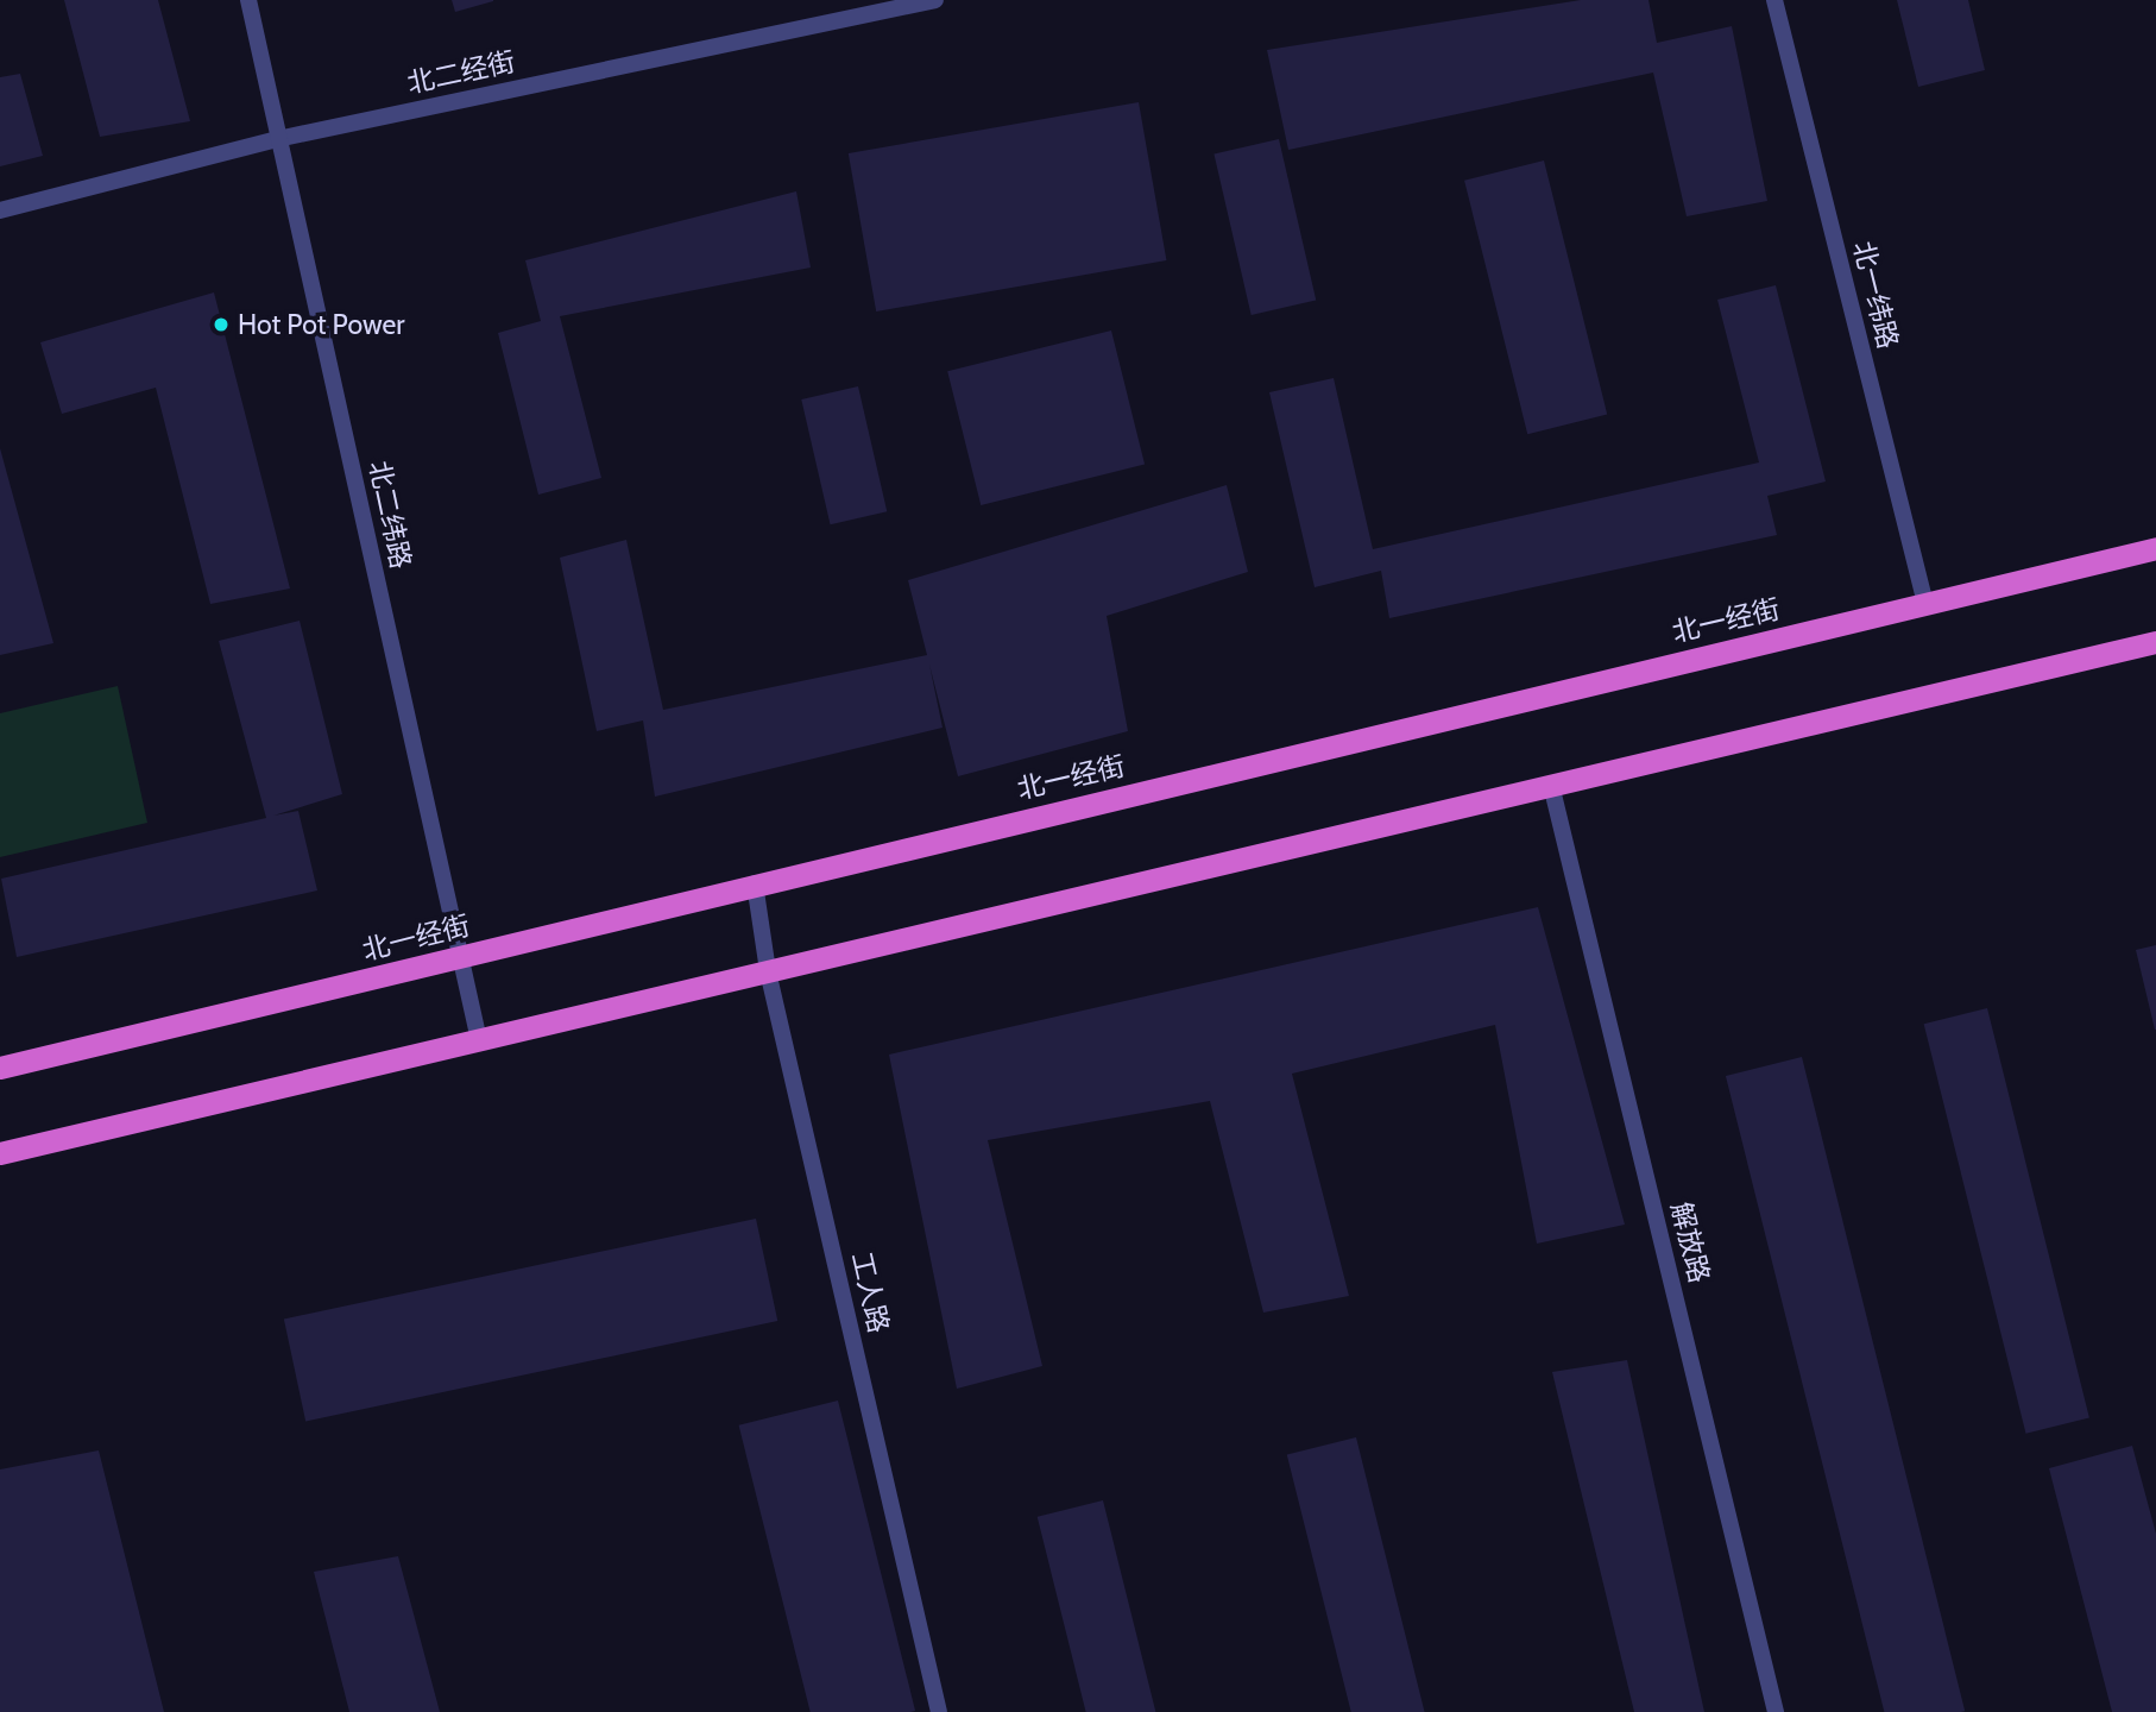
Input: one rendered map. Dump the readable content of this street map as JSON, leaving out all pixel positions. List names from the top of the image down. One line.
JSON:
{"streets":{"highway":["北一经街"],"street":["北二经街","北一纬路","北二纬路","解放路","工人路"]},"crossings":[["北二经街","北二纬路"],["北一纬路","北一经街"],["北二纬路","北一经街"],["北一经街","工人路"]],"places":["Hot Pot Power"]}
